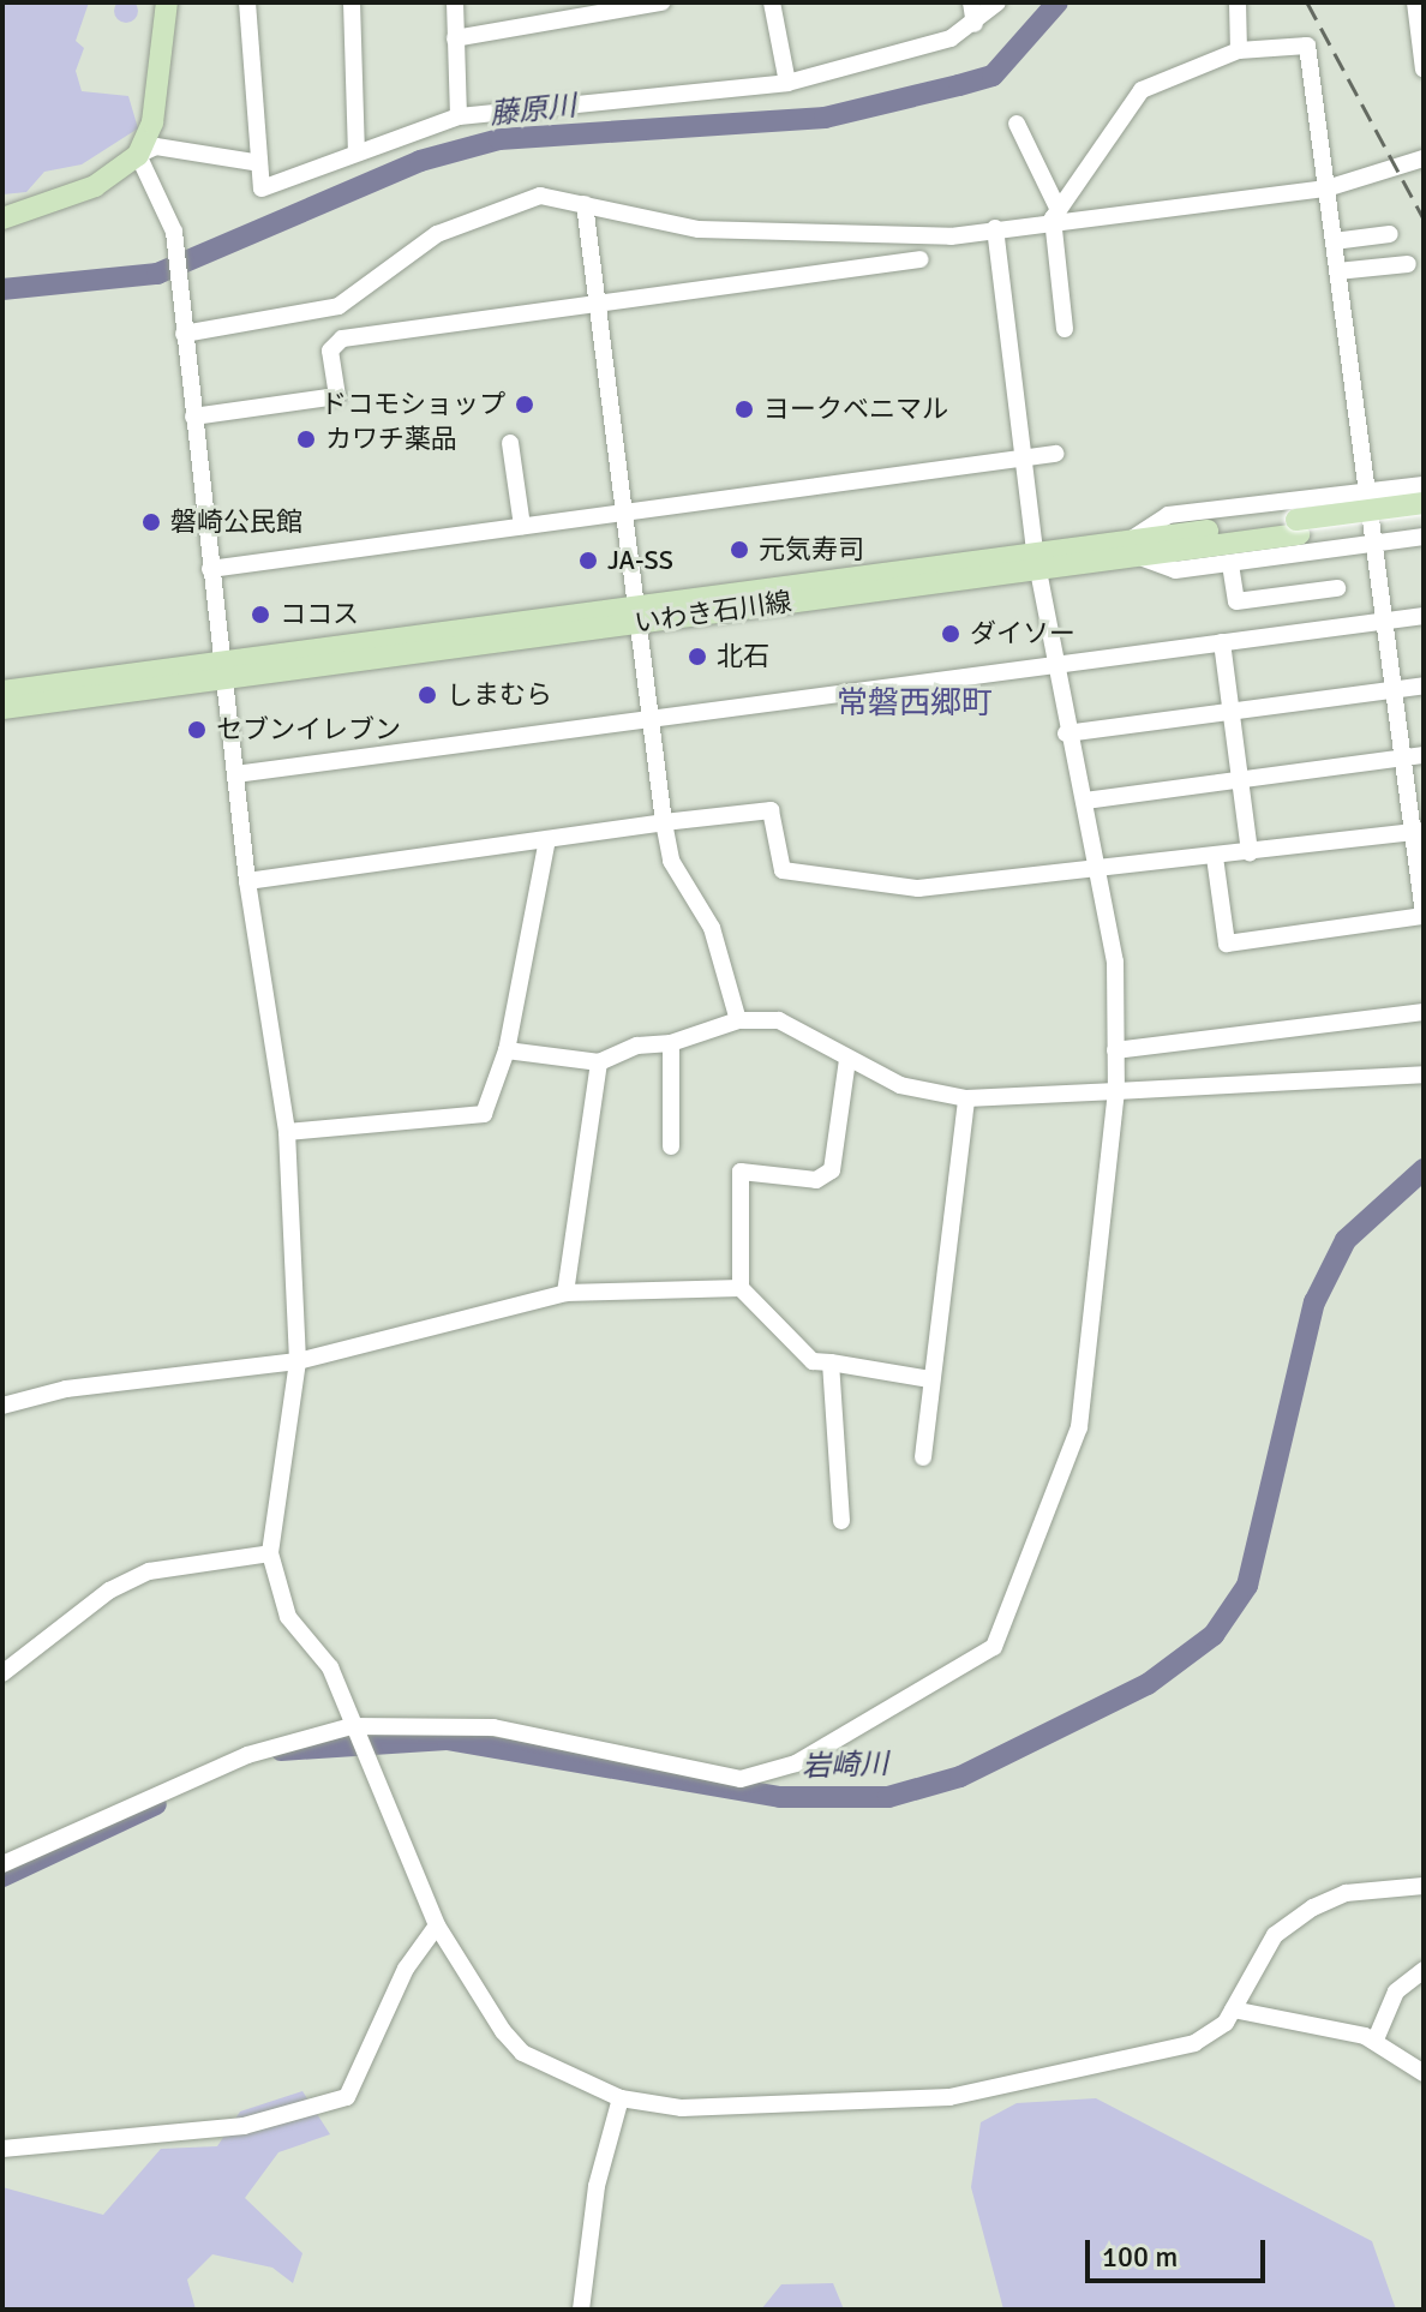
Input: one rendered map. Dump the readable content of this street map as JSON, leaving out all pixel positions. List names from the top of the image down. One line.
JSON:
{"streets":{"main road":["いわき石川線"]},"districts":["常磐西郷町"],"water":["藤原川","岩崎川"],"places":["ドコモショップ","ヨークベニマル","カワチ薬品","磐崎公民館","元気寿司","JA-SS","ココス","ダイソー","北石","しまむら","セブンイレブン"],"scale_bar":"100 m"}
